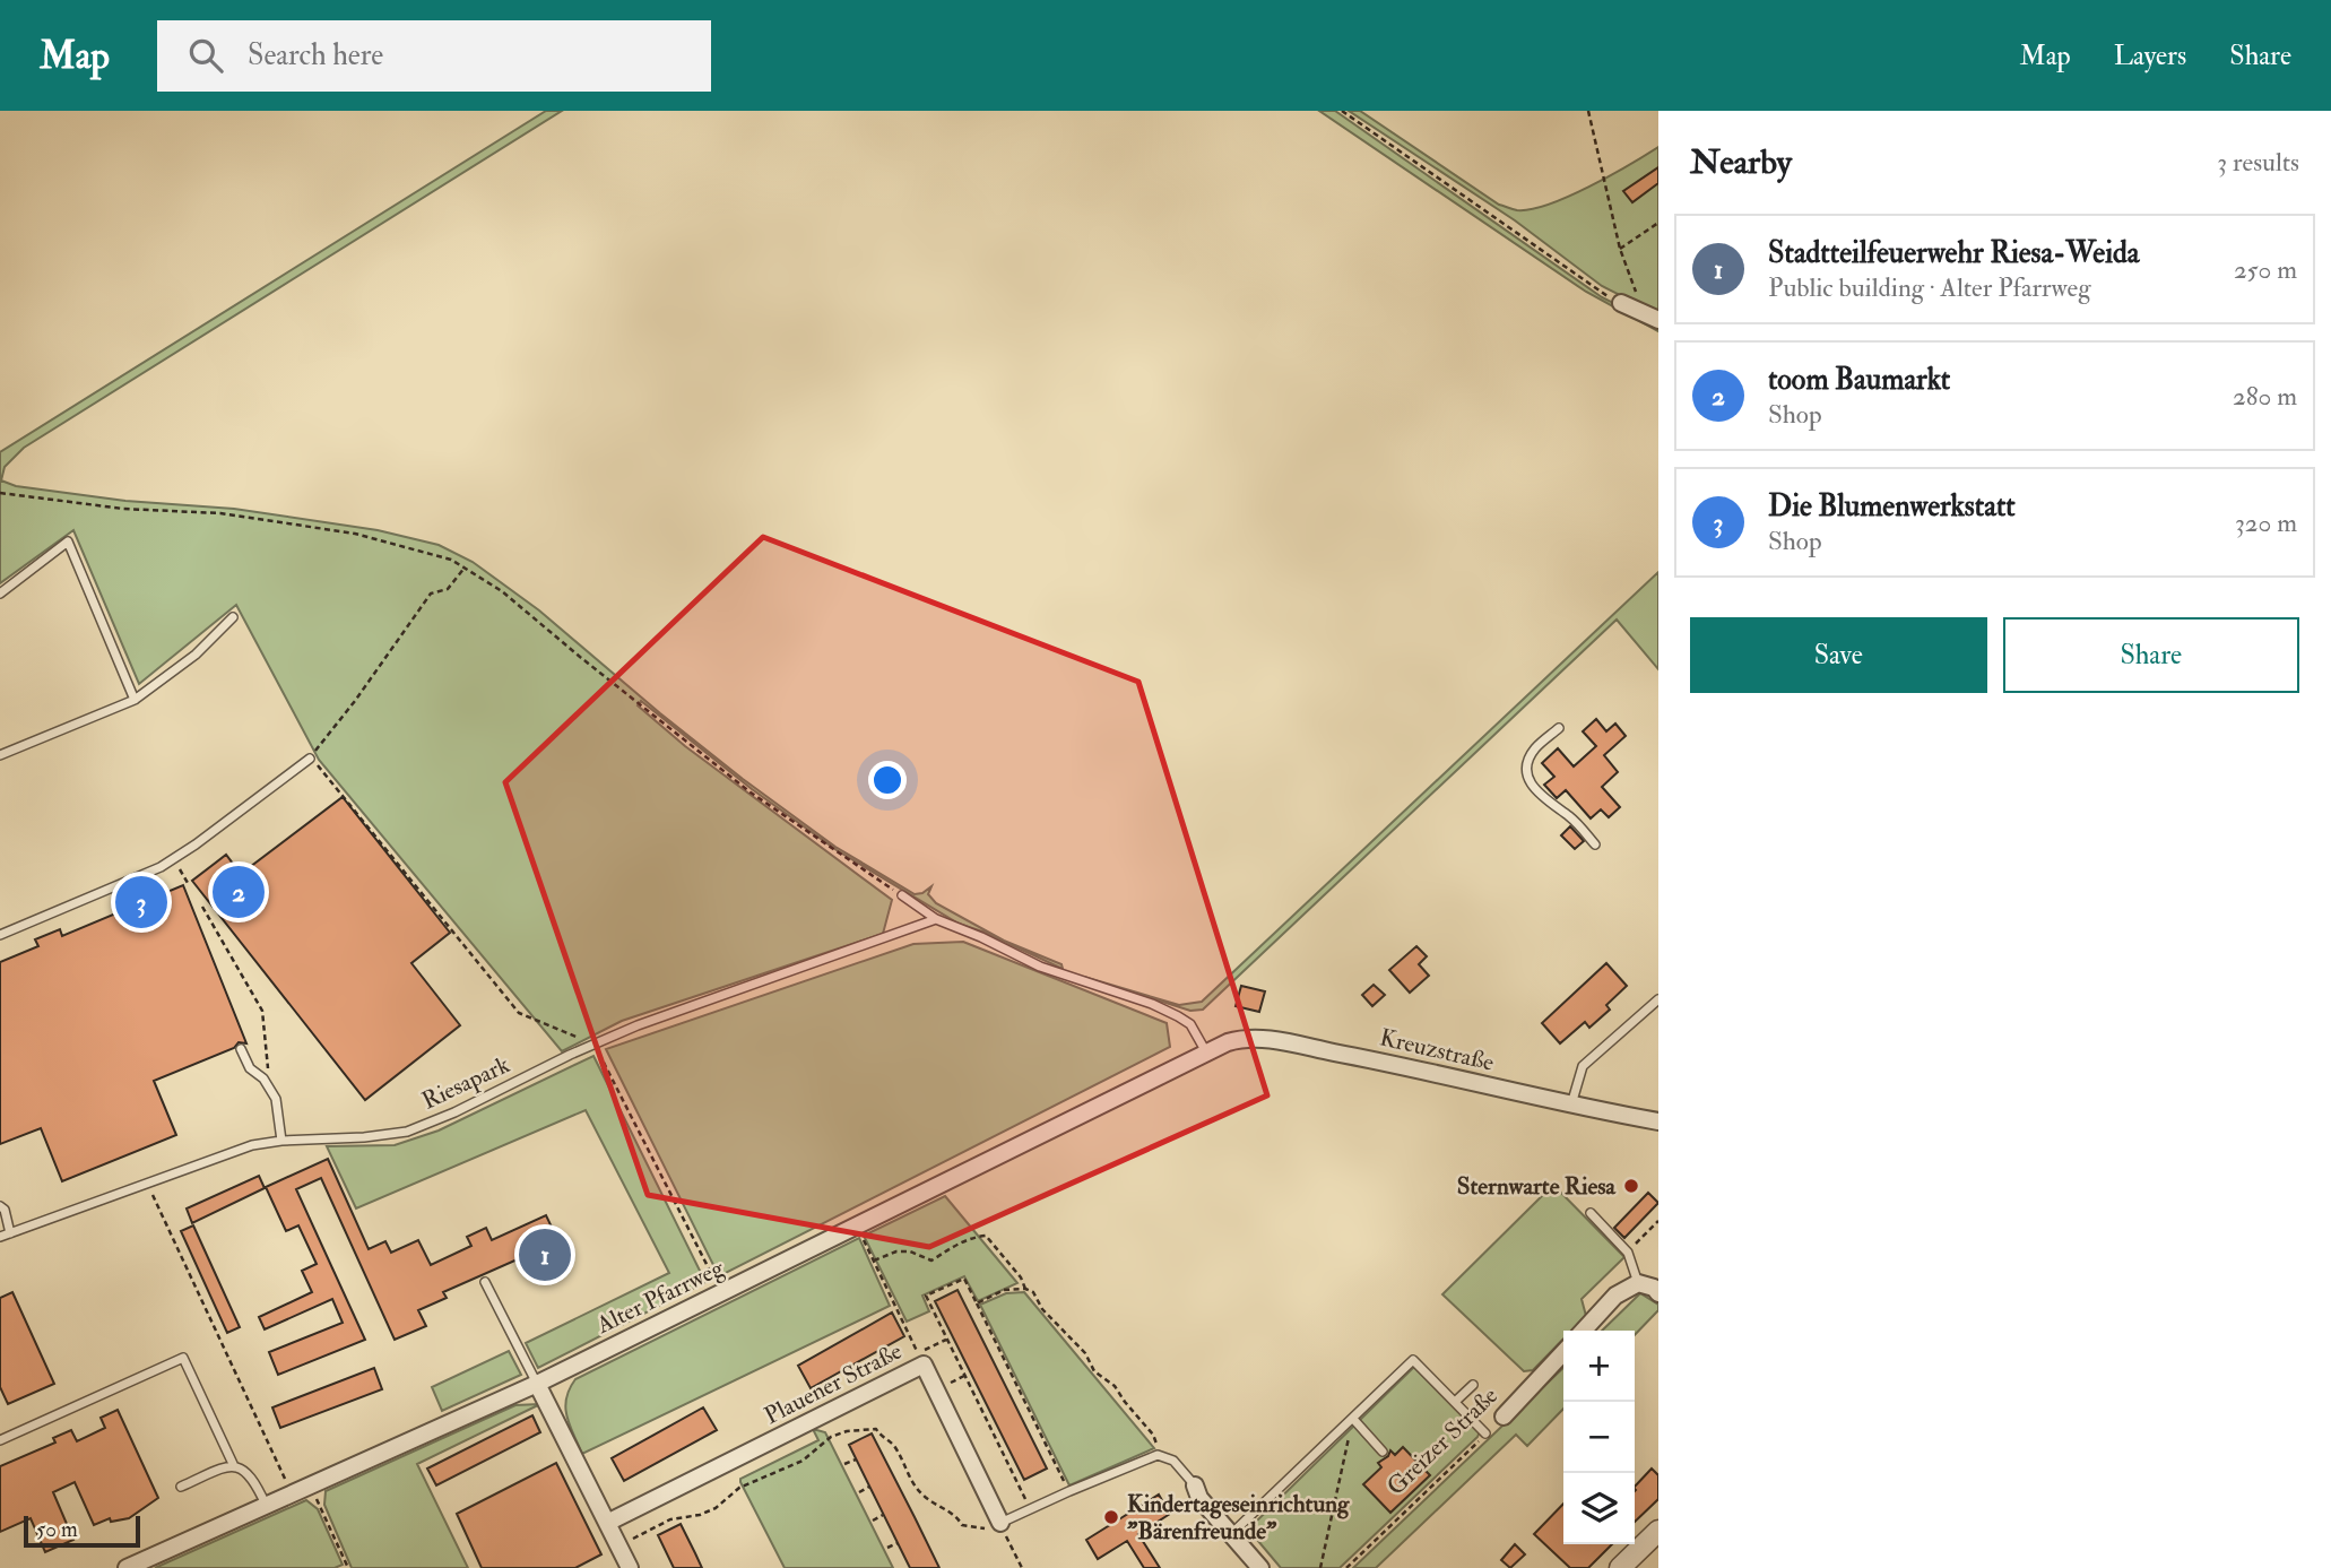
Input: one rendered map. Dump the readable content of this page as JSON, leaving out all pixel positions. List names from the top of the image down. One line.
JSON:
{"streets":{"street":["Kreuzstraße","Alter Pfarrweg","Plauener Straße","Greizer Straße"],"lane":["Riesapark"]},"crossings":[["Kreuzstraße","Alter Pfarrweg"]],"places":["Sternwarte Riesa","Kindertageseinrichtung \"Bärenfreunde\""],"scale_bar":"50 m","page":{"header":"Map","search":"Search here","nav":["Map","Layers","Share"],"heading":["Nearby","3 results"],"list":[{"mark":"1","name":"Stadtteilfeuerwehr Riesa-Weida","note":"Public building · Alter Pfarrweg","value":"250 m"},{"mark":"2","name":"toom Baumarkt","note":"Shop","value":"280 m"},{"mark":"3","name":"Die Blumenwerkstatt","note":"Shop","value":"320 m"}],"buttons":["Save","Share"],"pins":["2","3","1"],"map_buttons":["+","−"],"scale":"50 m"}}
